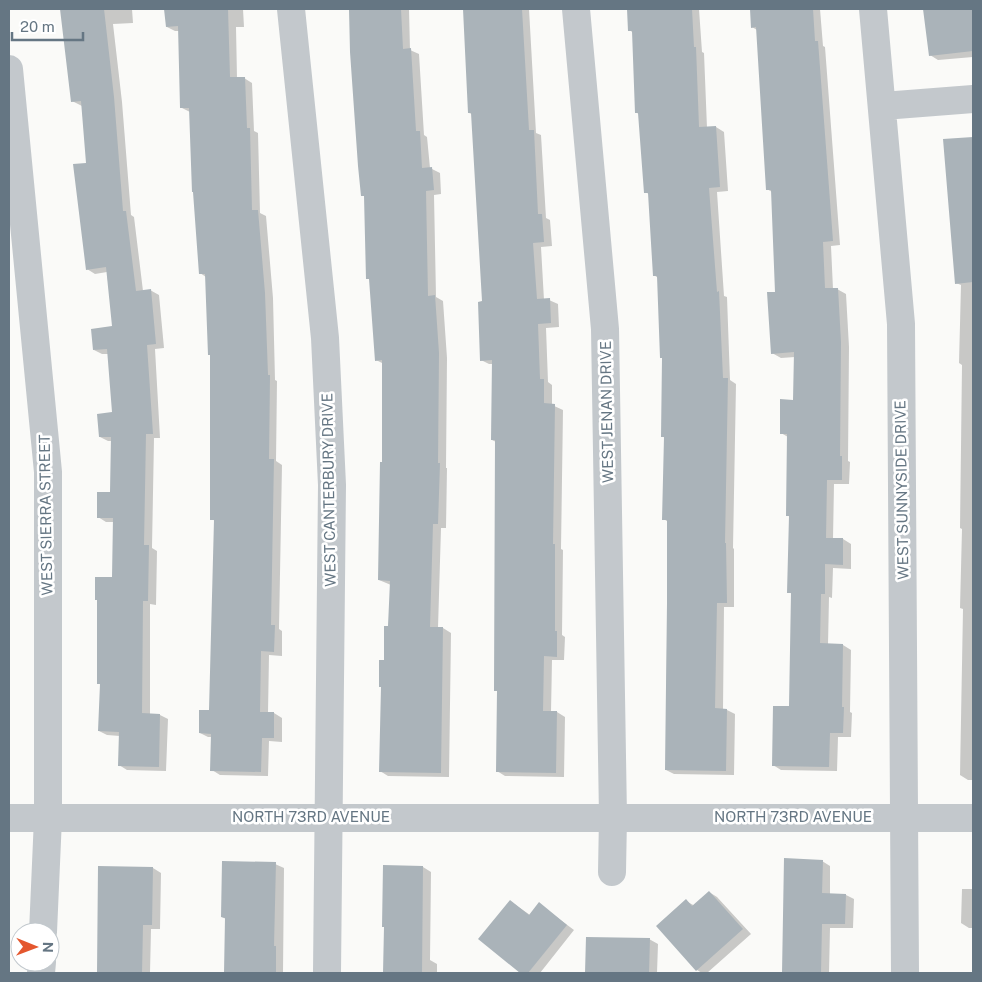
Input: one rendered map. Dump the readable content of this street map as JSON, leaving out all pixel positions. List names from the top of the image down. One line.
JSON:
{"streets":{"street":["WEST JENAN DRIVE","WEST CANTERBURY DRIVE","WEST SUNNYSIDE DRIVE","WEST SIERRA STREET","NORTH 73RD AVENUE"]},"crossings":[["WEST JENAN DRIVE","NORTH 73RD AVENUE"],["WEST CANTERBURY DRIVE","NORTH 73RD AVENUE"],["WEST SUNNYSIDE DRIVE","NORTH 73RD AVENUE"],["WEST SIERRA STREET","NORTH 73RD AVENUE"]],"scale_bar":"20 m","north":"right"}
